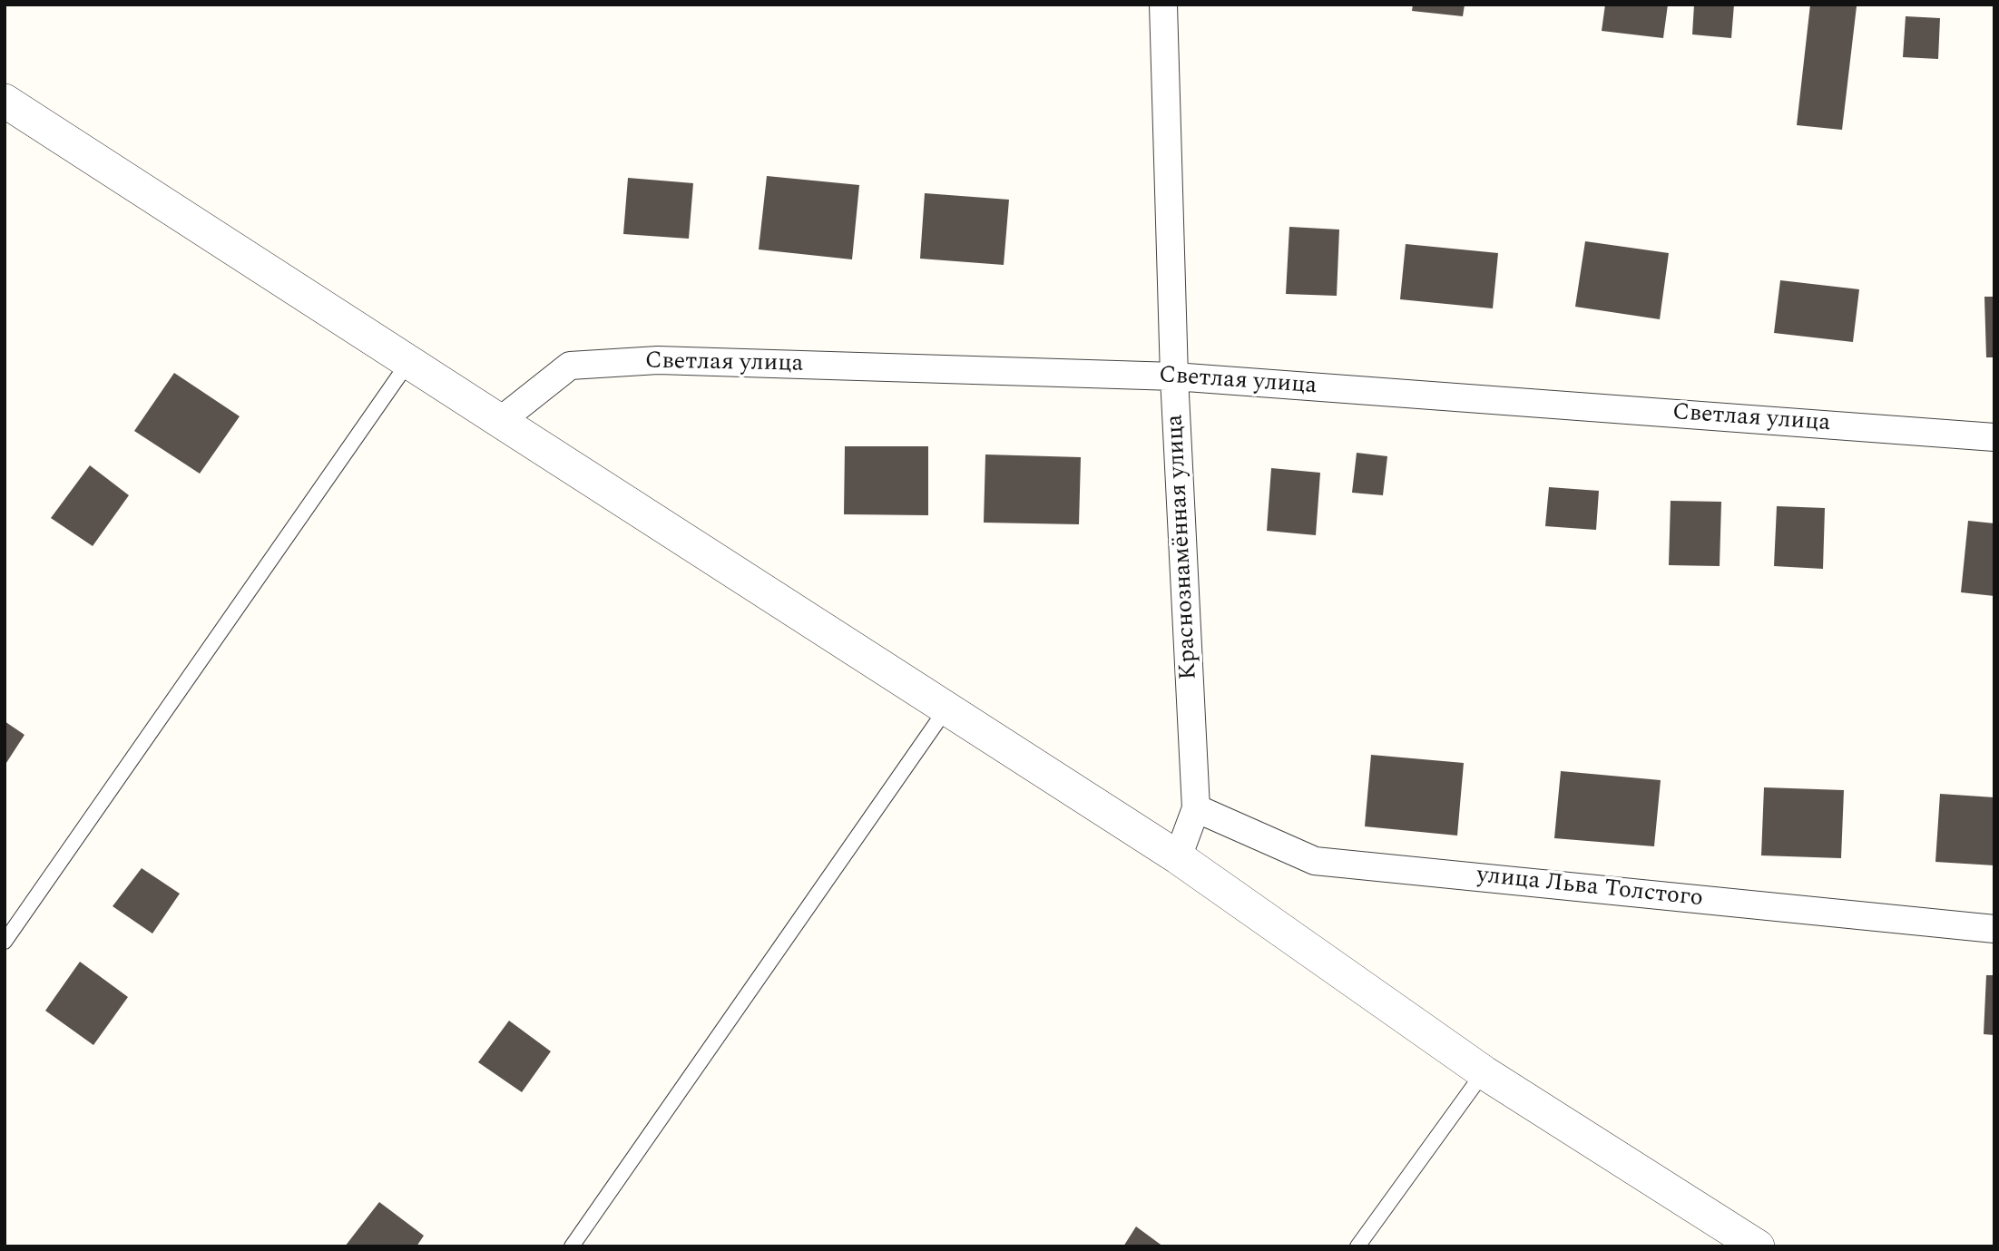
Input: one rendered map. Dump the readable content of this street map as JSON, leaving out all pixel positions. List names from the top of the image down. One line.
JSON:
{"streets":{"street":["Светлая улица","Краснознамённая улица","улица Льва Толстого"]},"crossings":[["Светлая улица","Краснознамённая улица"],["Краснознамённая улица","улица Льва Толстого"]]}
